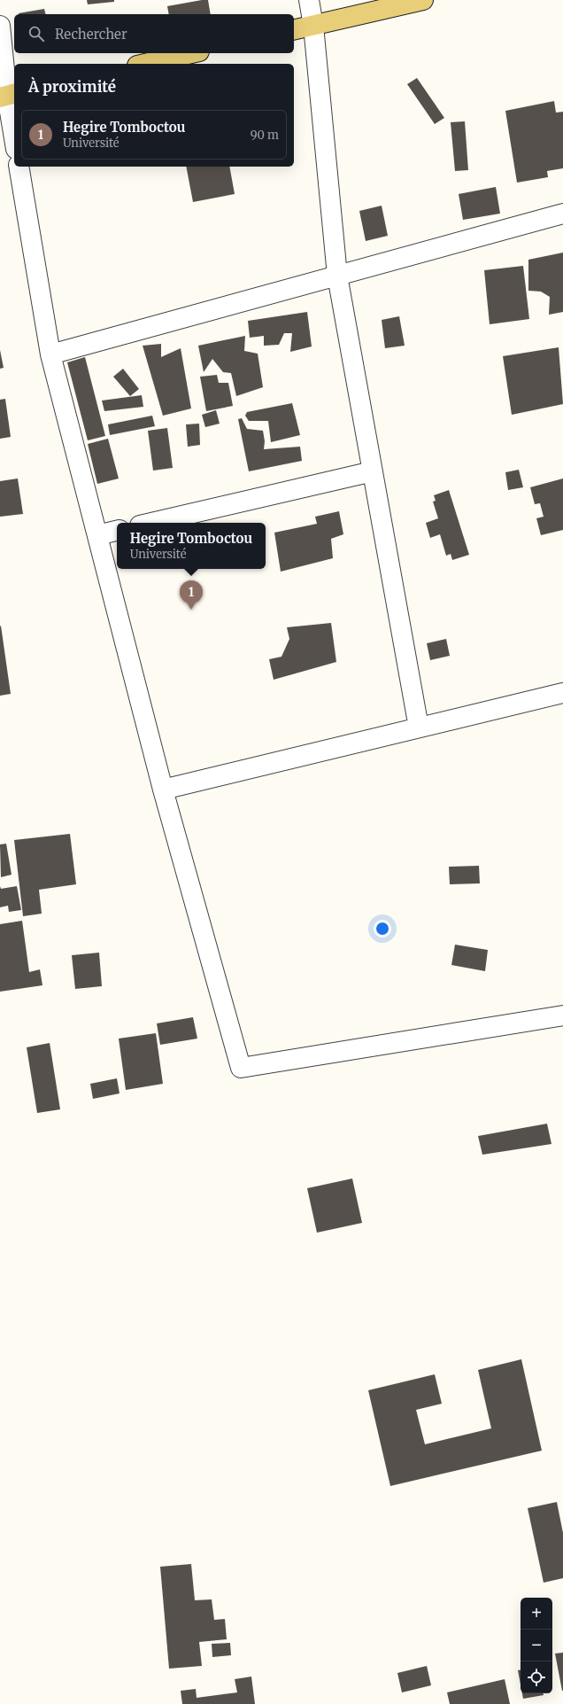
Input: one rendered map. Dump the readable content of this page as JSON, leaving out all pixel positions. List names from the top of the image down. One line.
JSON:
{"page":{"search":"Rechercher","heading":"À proximité","list":[{"mark":"1","name":"Hegire Tomboctou","note":"Université","value":"90 m"}],"popup":["Hegire Tomboctou","Université"],"pins":"1","map_buttons":["+","−"]}}
